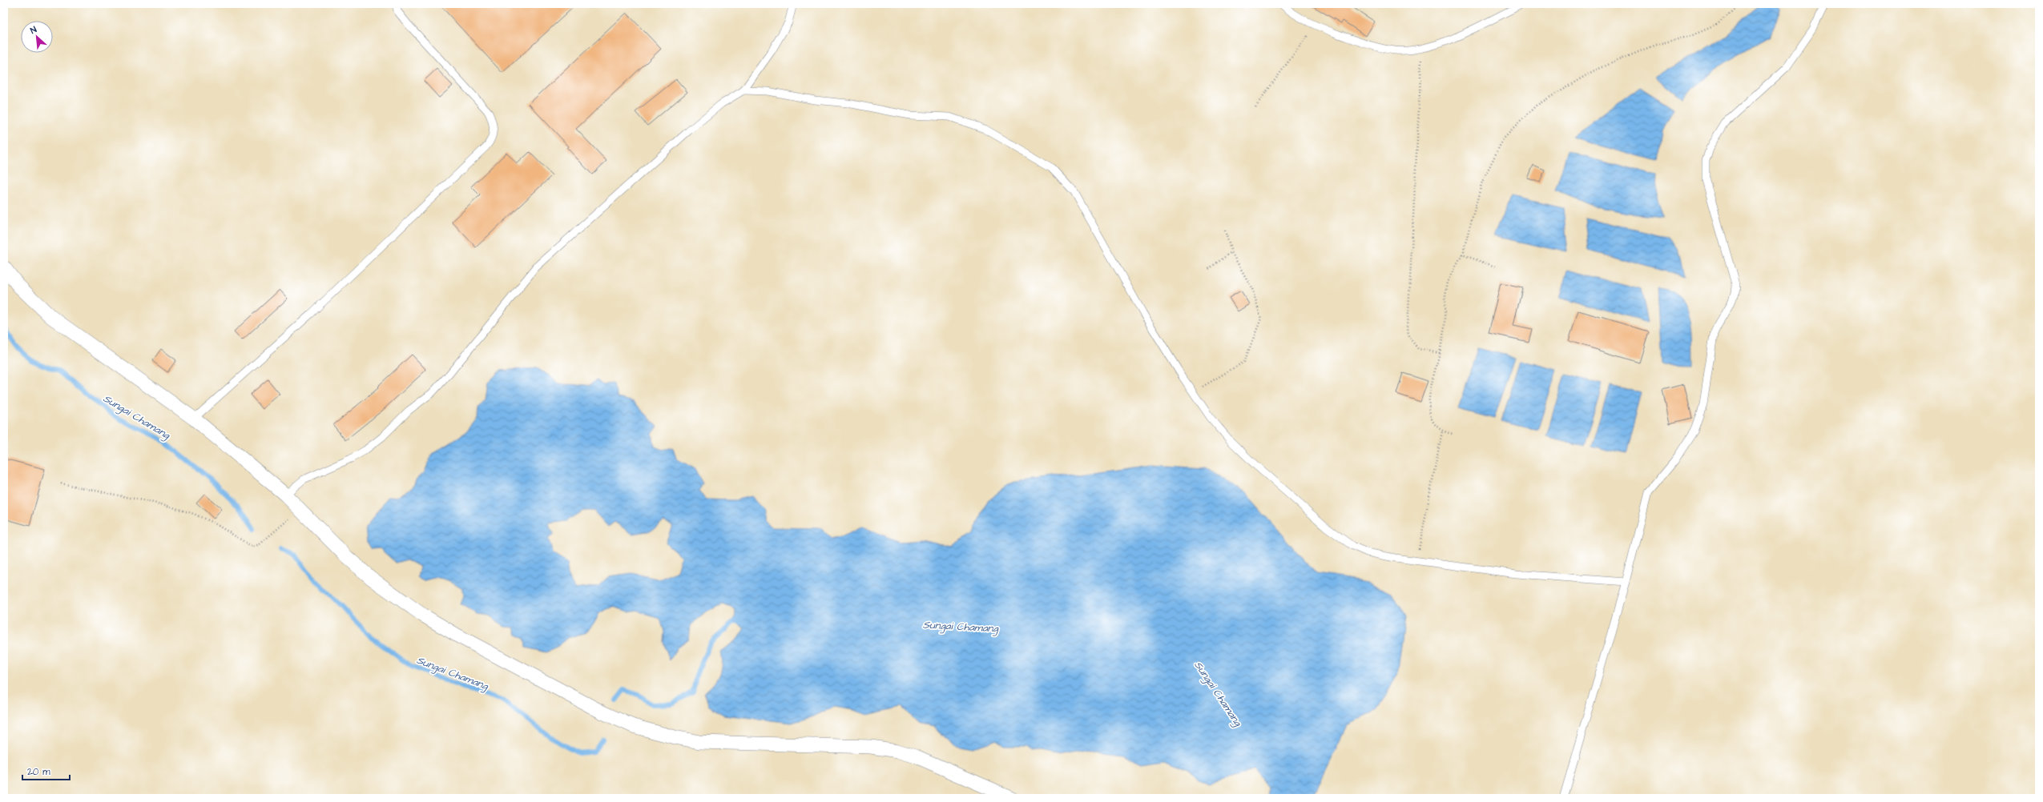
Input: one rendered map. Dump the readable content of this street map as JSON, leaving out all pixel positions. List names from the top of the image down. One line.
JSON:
{"water":["Sungai Chamang"],"scale_bar":"20 m","north":"top left"}
